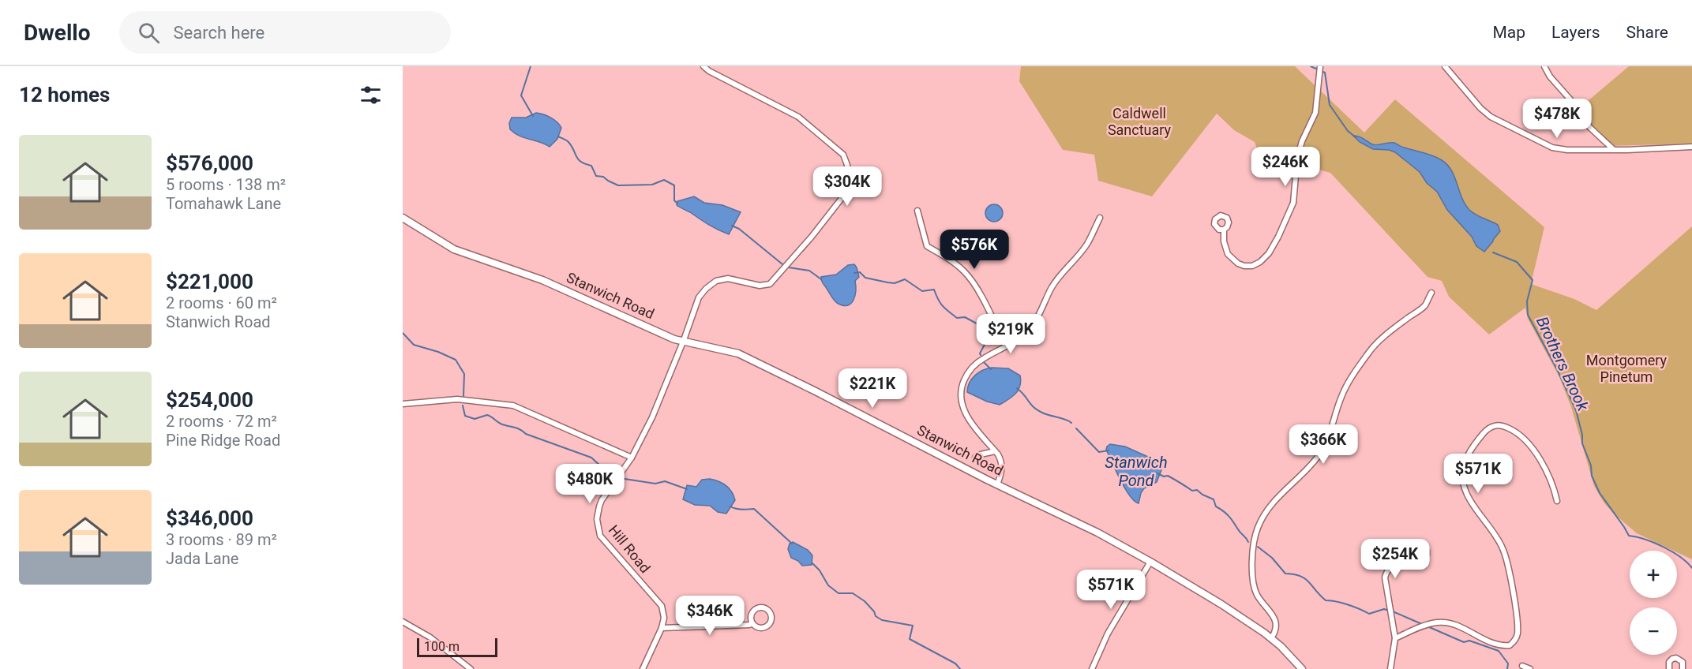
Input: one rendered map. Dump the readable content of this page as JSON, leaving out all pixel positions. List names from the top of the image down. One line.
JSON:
{"streets":{"street":["Stanwich Road","Hill Road"]},"crossings":[["Stanwich Road","Hill Road"]],"water":["Brothers Brook","Stanwich Pond"],"parks":["Caldwell Sanctuary","Montgomery Pinetum"],"scale_bar":"100 m","page":{"header":"Dwello","search":"Search here","nav":["Map","Layers","Share"],"heading":"12 homes","price":["$478K","$246K","$304K","$576K","$219K","$221K","$366K","$571K","$480K","$254K","$571K","$346K"],"list":[{"name":"$576,000","note":"5 rooms · 138 m² · Tomahawk Lane"},{"name":"$221,000","note":"2 rooms · 60 m² · Stanwich Road"},{"name":"$254,000","note":"2 rooms · 72 m² · Pine Ridge Road"},{"name":"$346,000","note":"3 rooms · 89 m² · Jada Lane"}],"map_buttons":["+","−"],"scale":"100 m"}}
